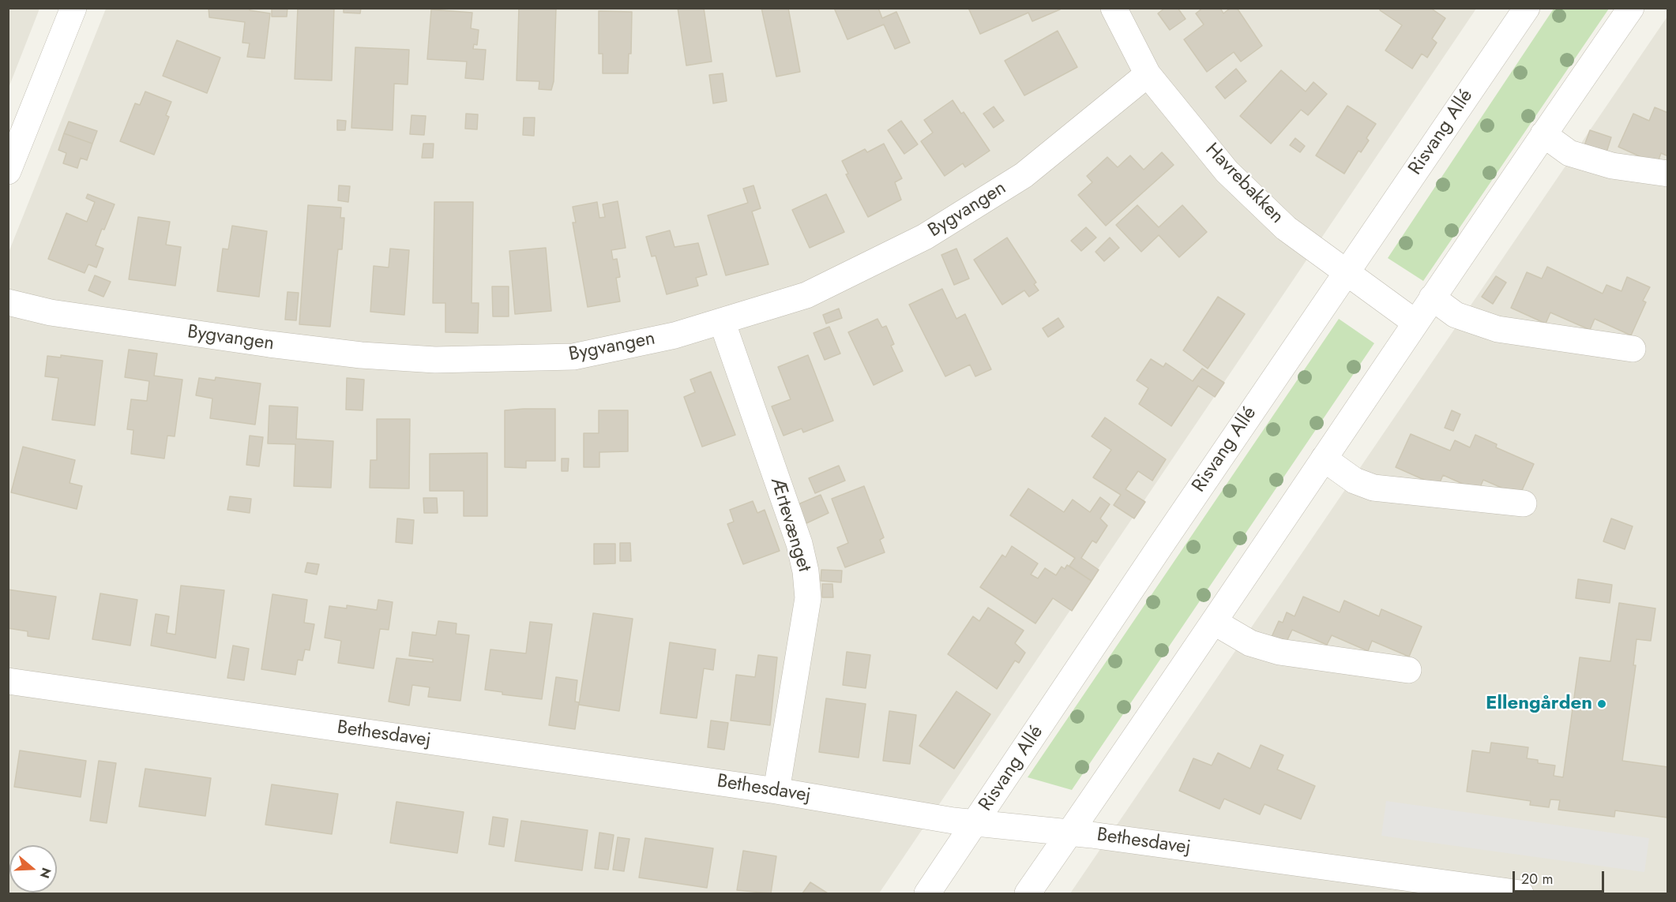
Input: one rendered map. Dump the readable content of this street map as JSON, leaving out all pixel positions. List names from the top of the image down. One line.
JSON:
{"streets":{"street":["Risvang Allé","Havrebakken","Bygvangen","Ærtevænget","Bethesdavej"]},"crossings":[["Risvang Allé","Havrebakken"],["Risvang Allé","Bethesdavej"],["Havrebakken","Bygvangen"],["Bygvangen","Ærtevænget"],["Ærtevænget","Bethesdavej"]],"places":["Ellengården"],"scale_bar":"20 m","north":"right"}
